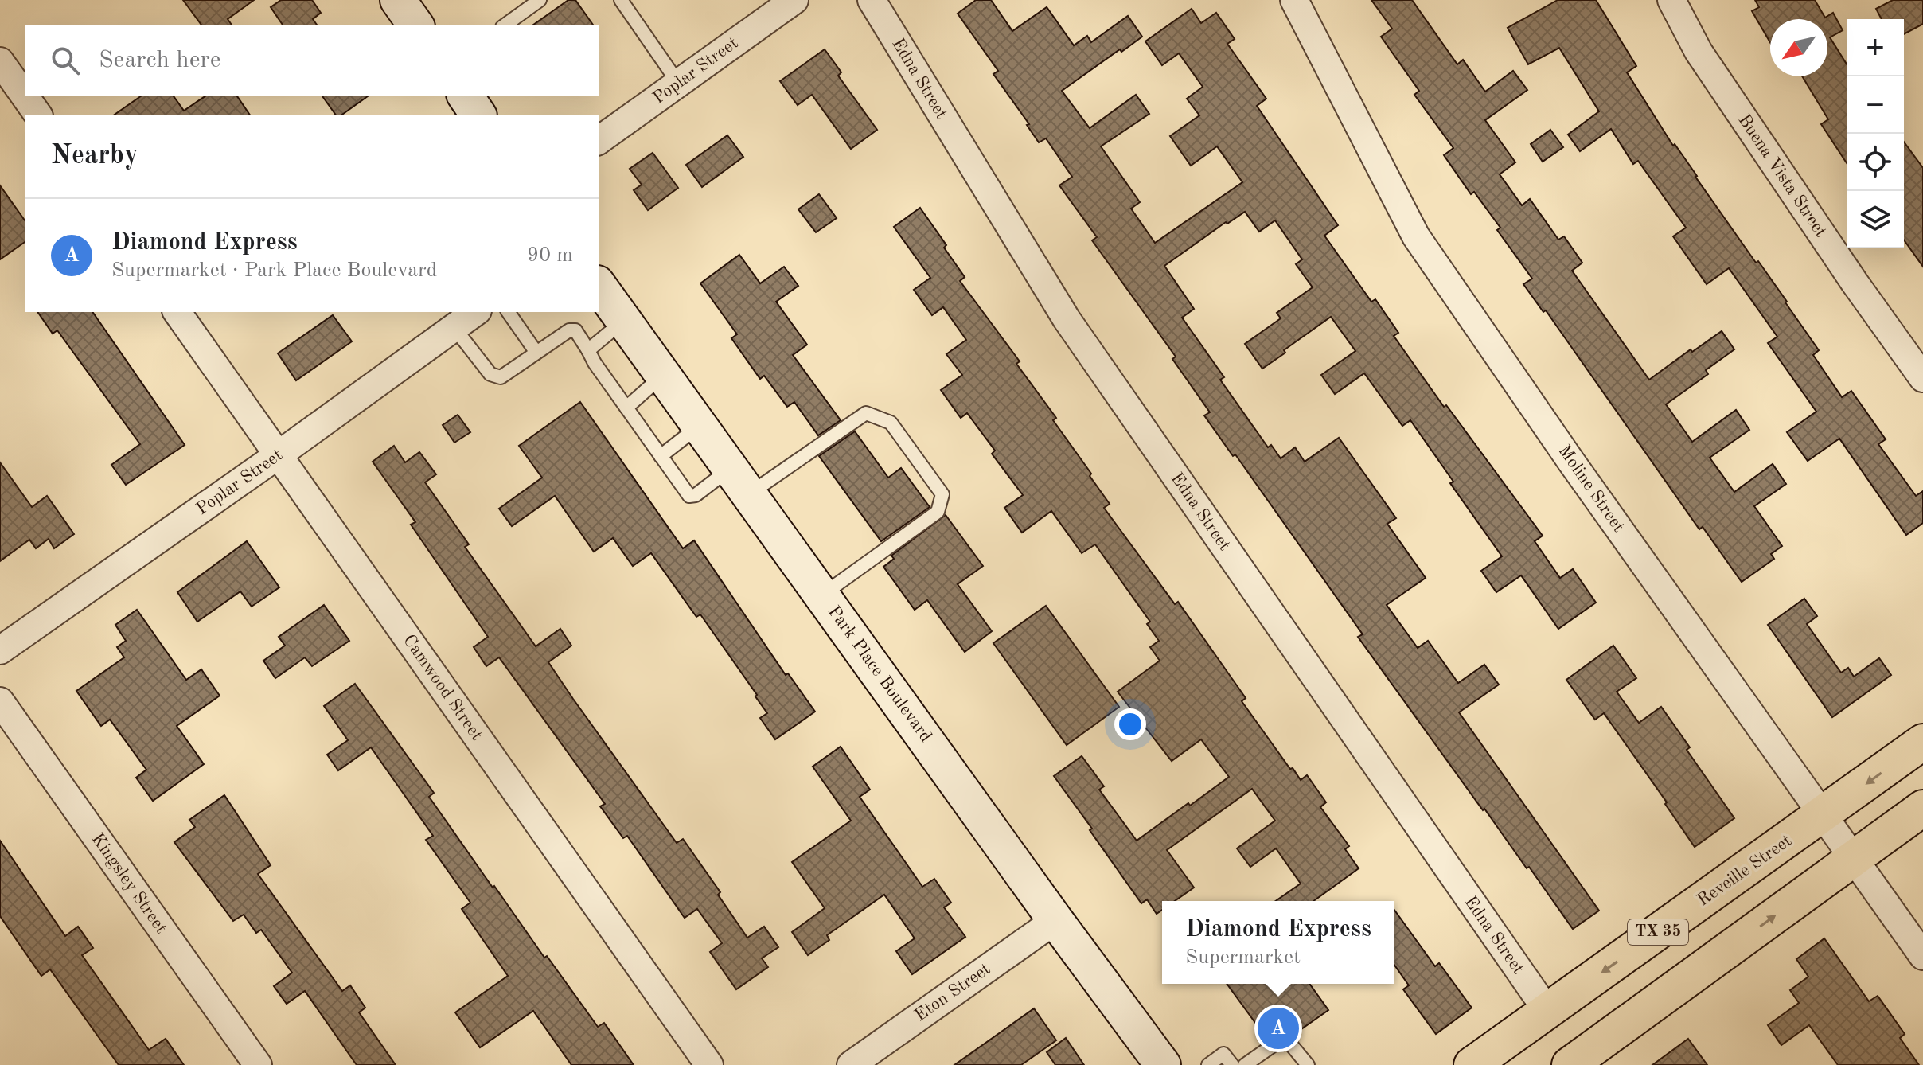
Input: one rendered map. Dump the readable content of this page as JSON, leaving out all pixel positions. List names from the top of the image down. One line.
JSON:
{"streets":{"main road":["Park Place Boulevard","Reveille Street","TX 35"],"street":["Poplar Street","Edna Street","Buena Vista Street","Moline Street","Camwood Street","Kingsley Street","Eton Street"]},"crossings":[["Poplar Street","Camwood Street"],["Edna Street","Reveille Street"],["Moline Street","Reveille Street"],["Park Place Boulevard","Eton Street"]],"north":"bottom left","page":{"map_buttons":["+","−"],"search":"Search here","heading":"Nearby","list":[{"mark":"A","name":"Diamond Express","note":"Supermarket · Park Place Boulevard","value":"90 m"}],"popup":["Diamond Express","Supermarket"],"pins":"A"}}
